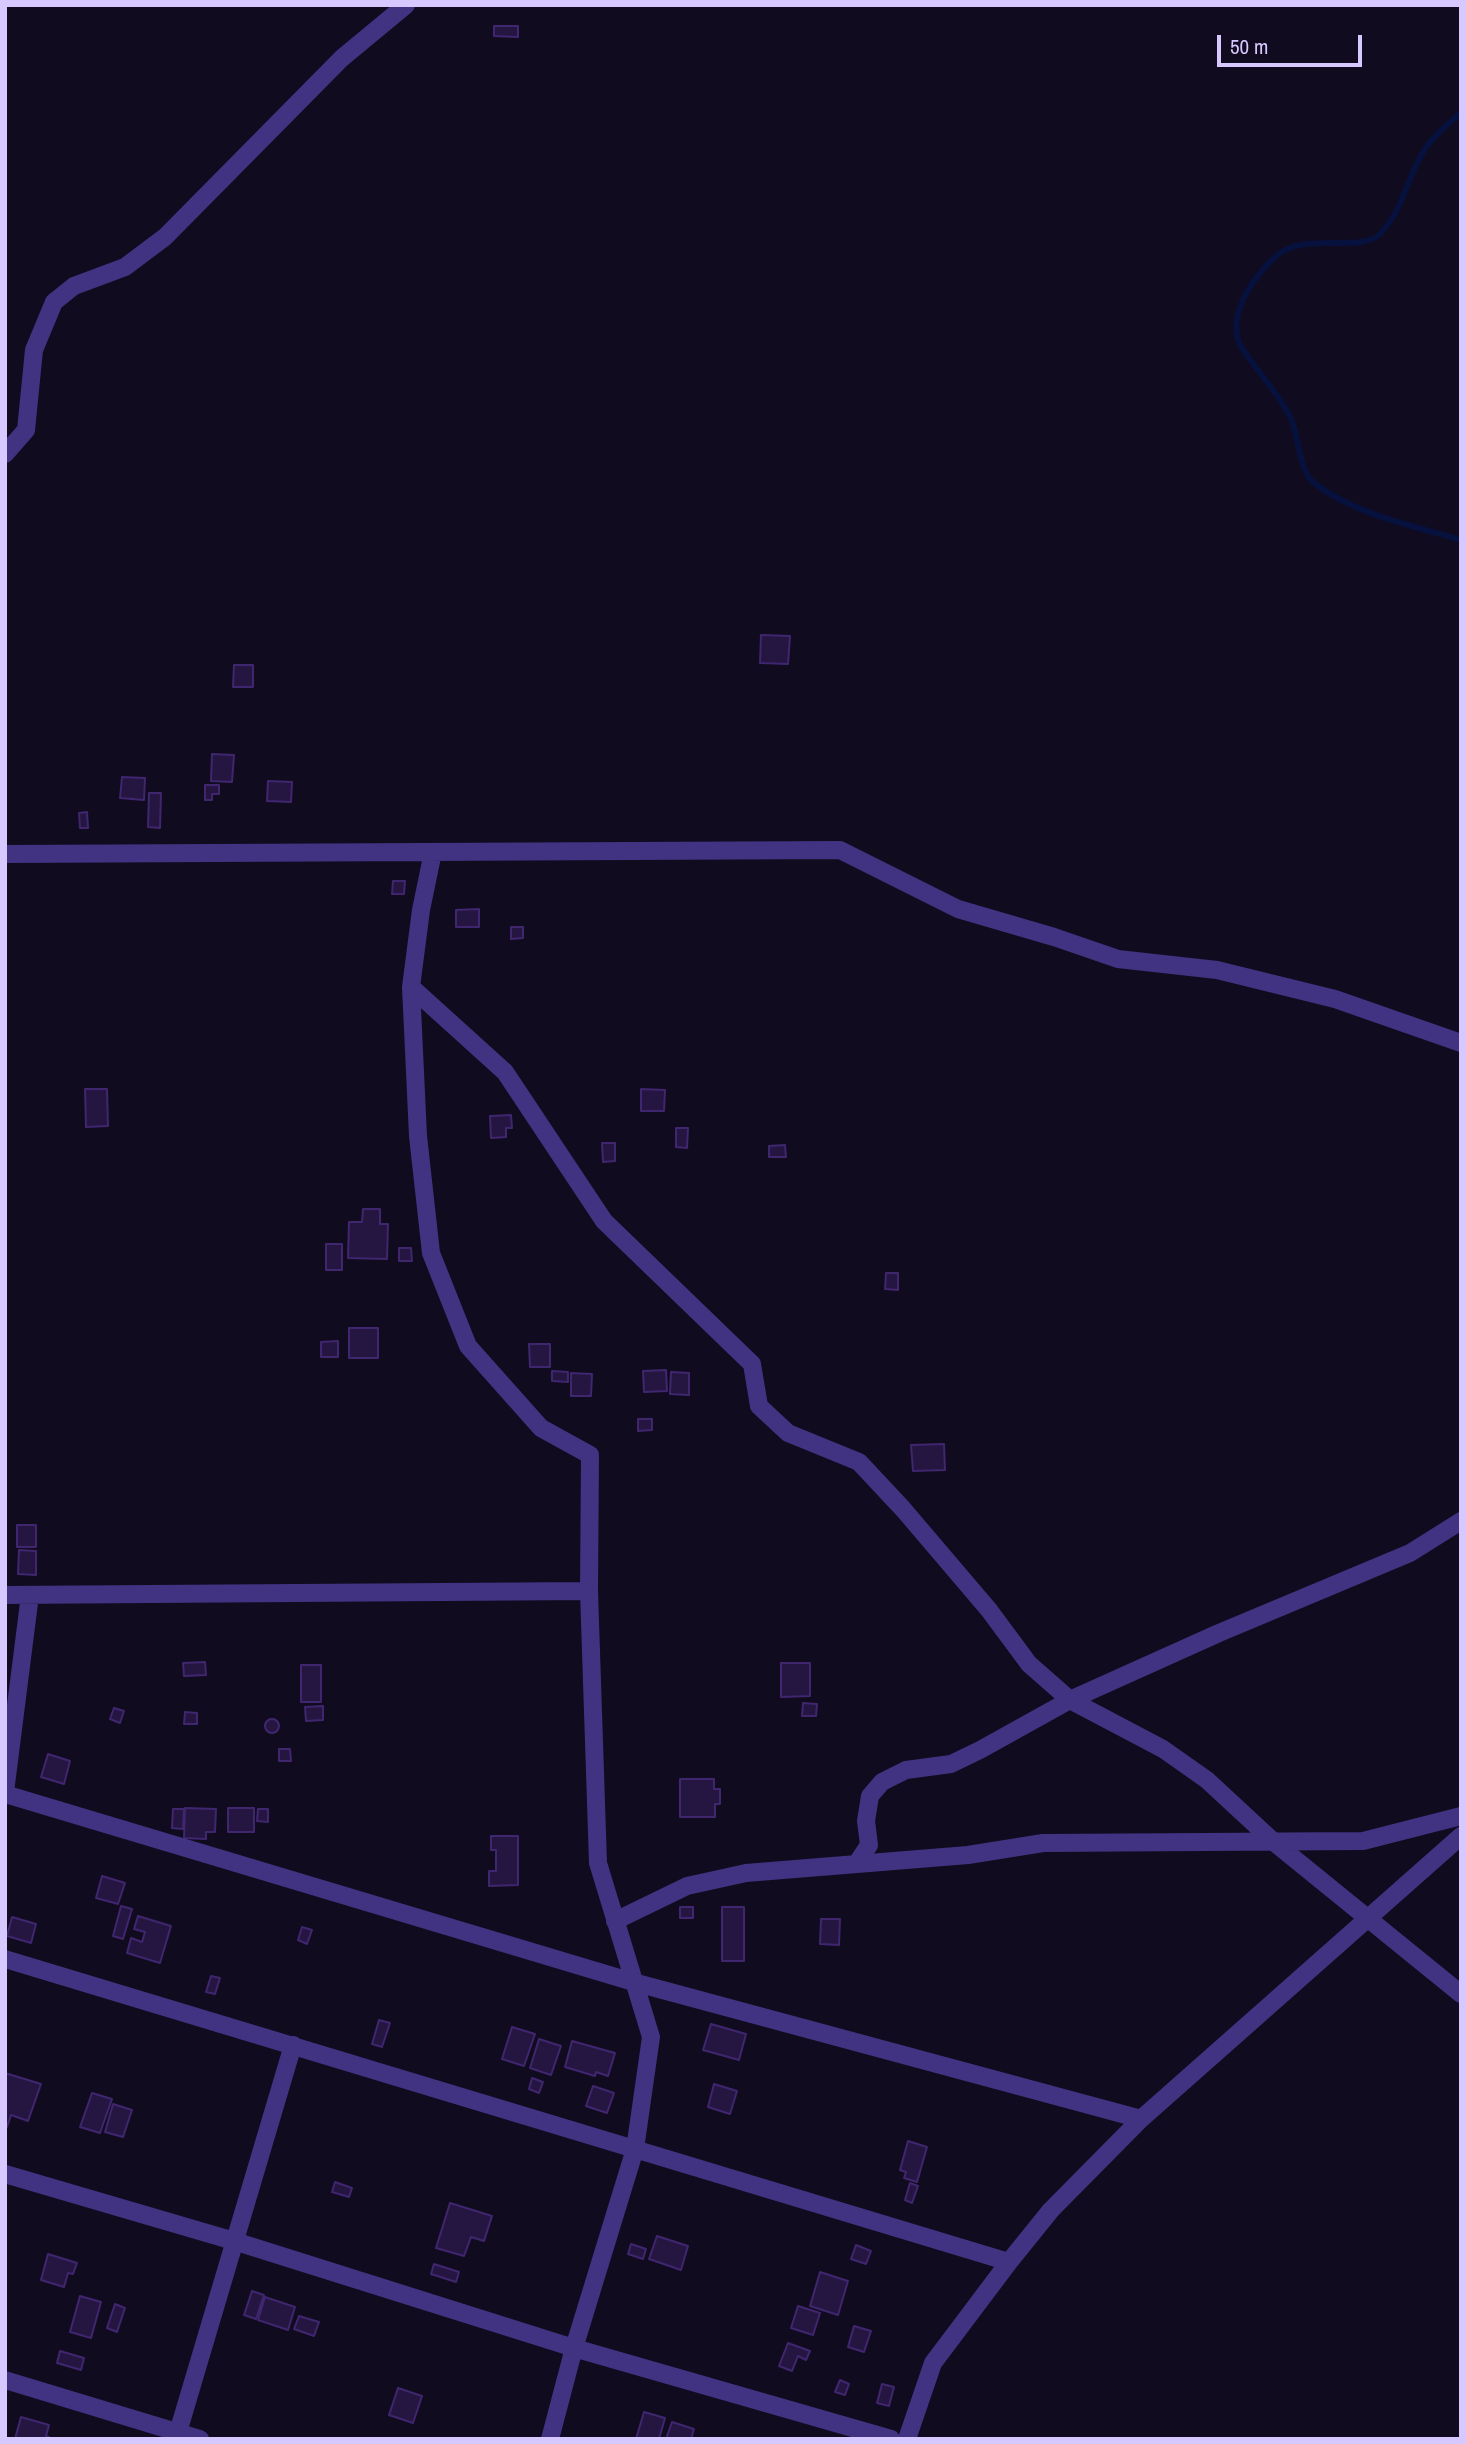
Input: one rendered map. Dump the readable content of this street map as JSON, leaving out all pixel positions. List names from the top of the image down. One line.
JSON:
{"scale_bar":"50 m"}
